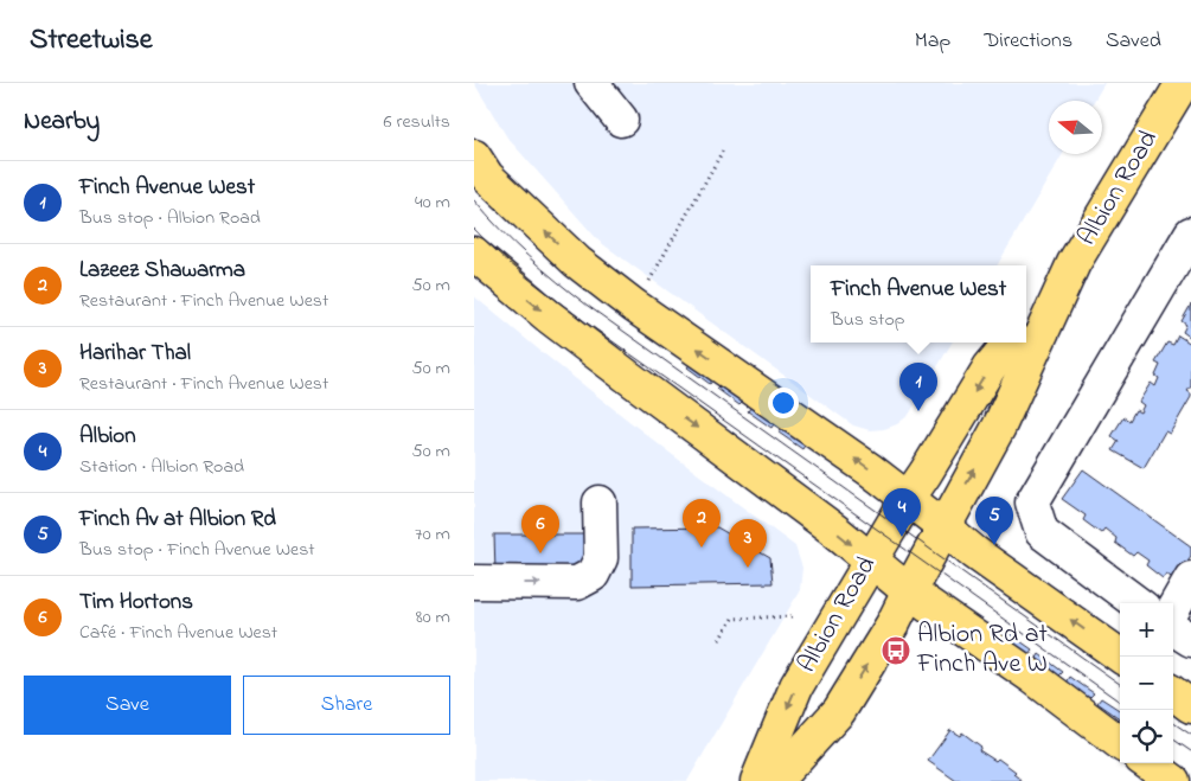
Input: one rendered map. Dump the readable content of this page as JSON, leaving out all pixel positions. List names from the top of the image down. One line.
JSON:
{"streets":{"main road":["Albion Road"]},"places":{"bus stop":["Albion Rd at Finch Ave W"]},"north":"left","page":{"header":"Streetwise","nav":["Map","Directions","Saved"],"heading":["Nearby","6 results"],"list":[{"mark":"1","name":"Finch Avenue West","note":"Bus stop · Albion Road","value":"40 m"},{"mark":"2","name":"Lazeez Shawarma","note":"Restaurant · Finch Avenue West","value":"50 m"},{"mark":"3","name":"Harihar Thal","note":"Restaurant · Finch Avenue West","value":"50 m"},{"mark":"4","name":"Albion","note":"Station · Albion Road","value":"50 m"},{"mark":"5","name":"Finch Av at Albion Rd","note":"Bus stop · Finch Avenue West","value":"70 m"},{"mark":"6","name":"Tim Hortons","note":"Café · Finch Avenue West","value":"80 m"}],"popup":["Finch Avenue West","Bus stop"],"pins":["1","4","5","2","6","3"],"map_buttons":["+","−"],"buttons":["Save","Share"]}}
